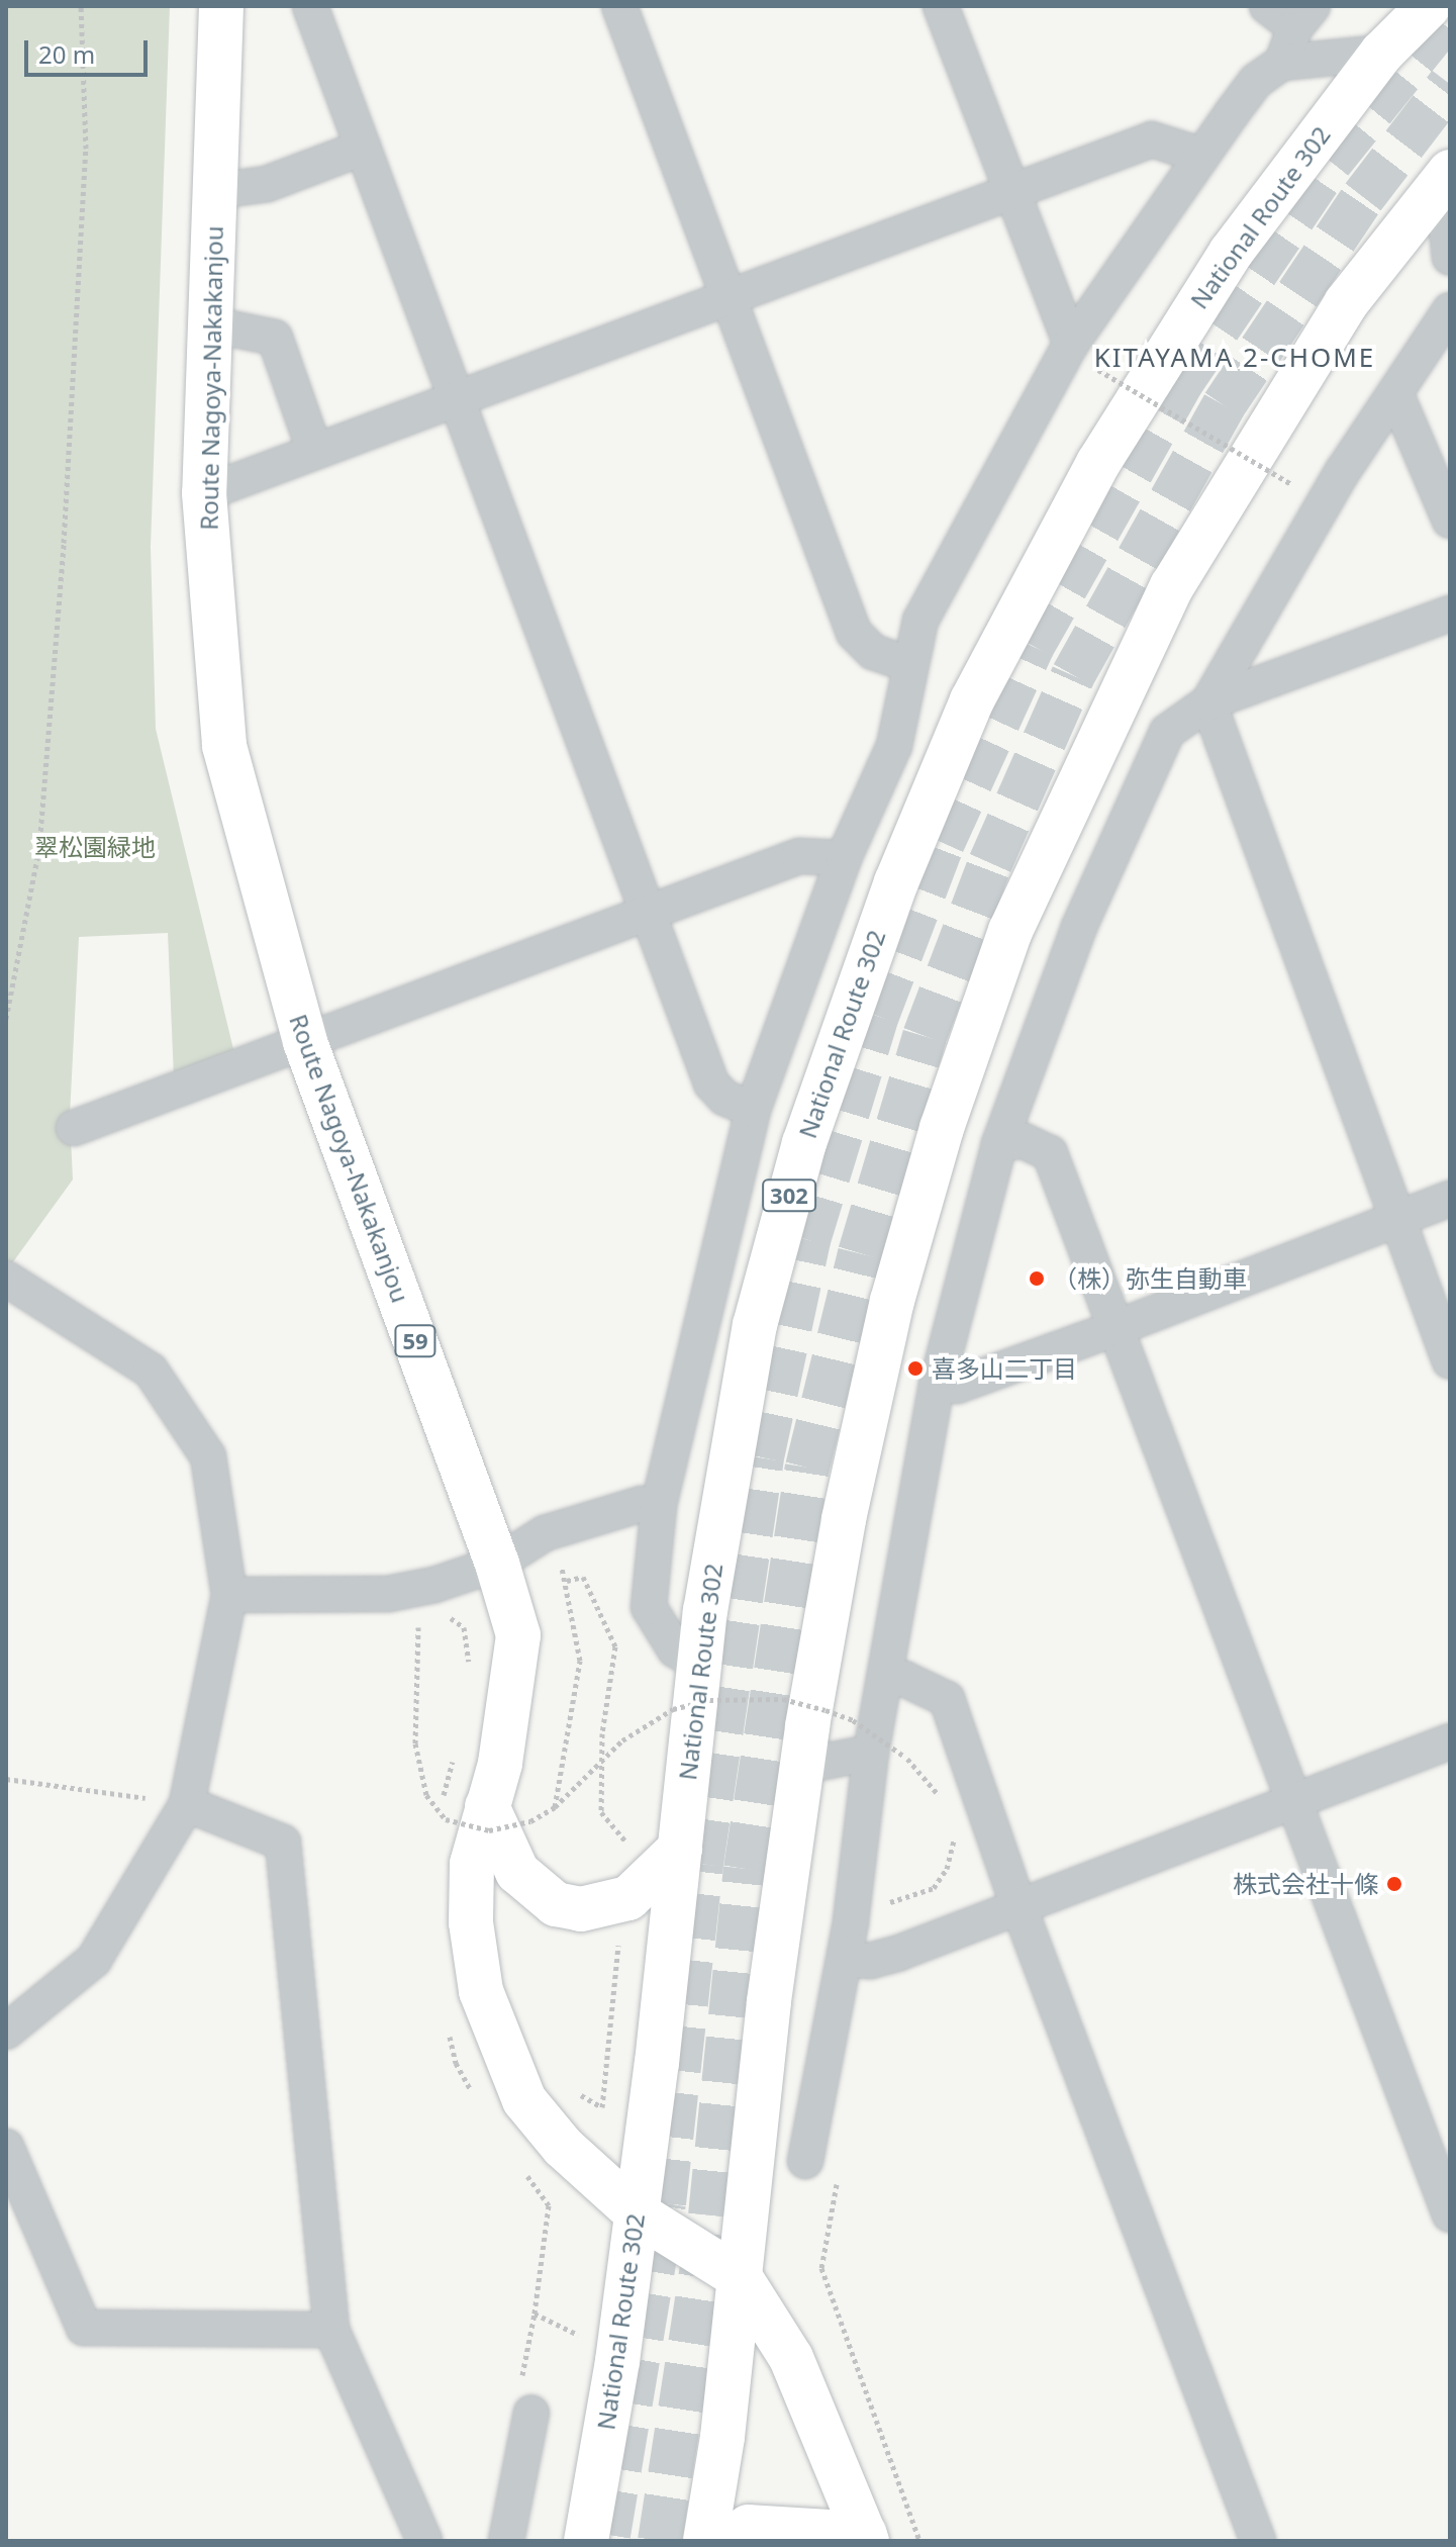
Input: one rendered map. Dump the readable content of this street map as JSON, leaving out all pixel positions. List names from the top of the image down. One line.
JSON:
{"streets":{"main road":["National Route 302","Route Nagoya-Nakakanjou","302","59"]},"crossings":[["National Route 302","Route Nagoya-Nakakanjou"]],"districts":["KITAYAMA 2-CHOME"],"parks":["翠松園緑地"],"places":["（株）弥生自動車","喜多山二丁目","株式会社十條"],"scale_bar":"20 m"}
